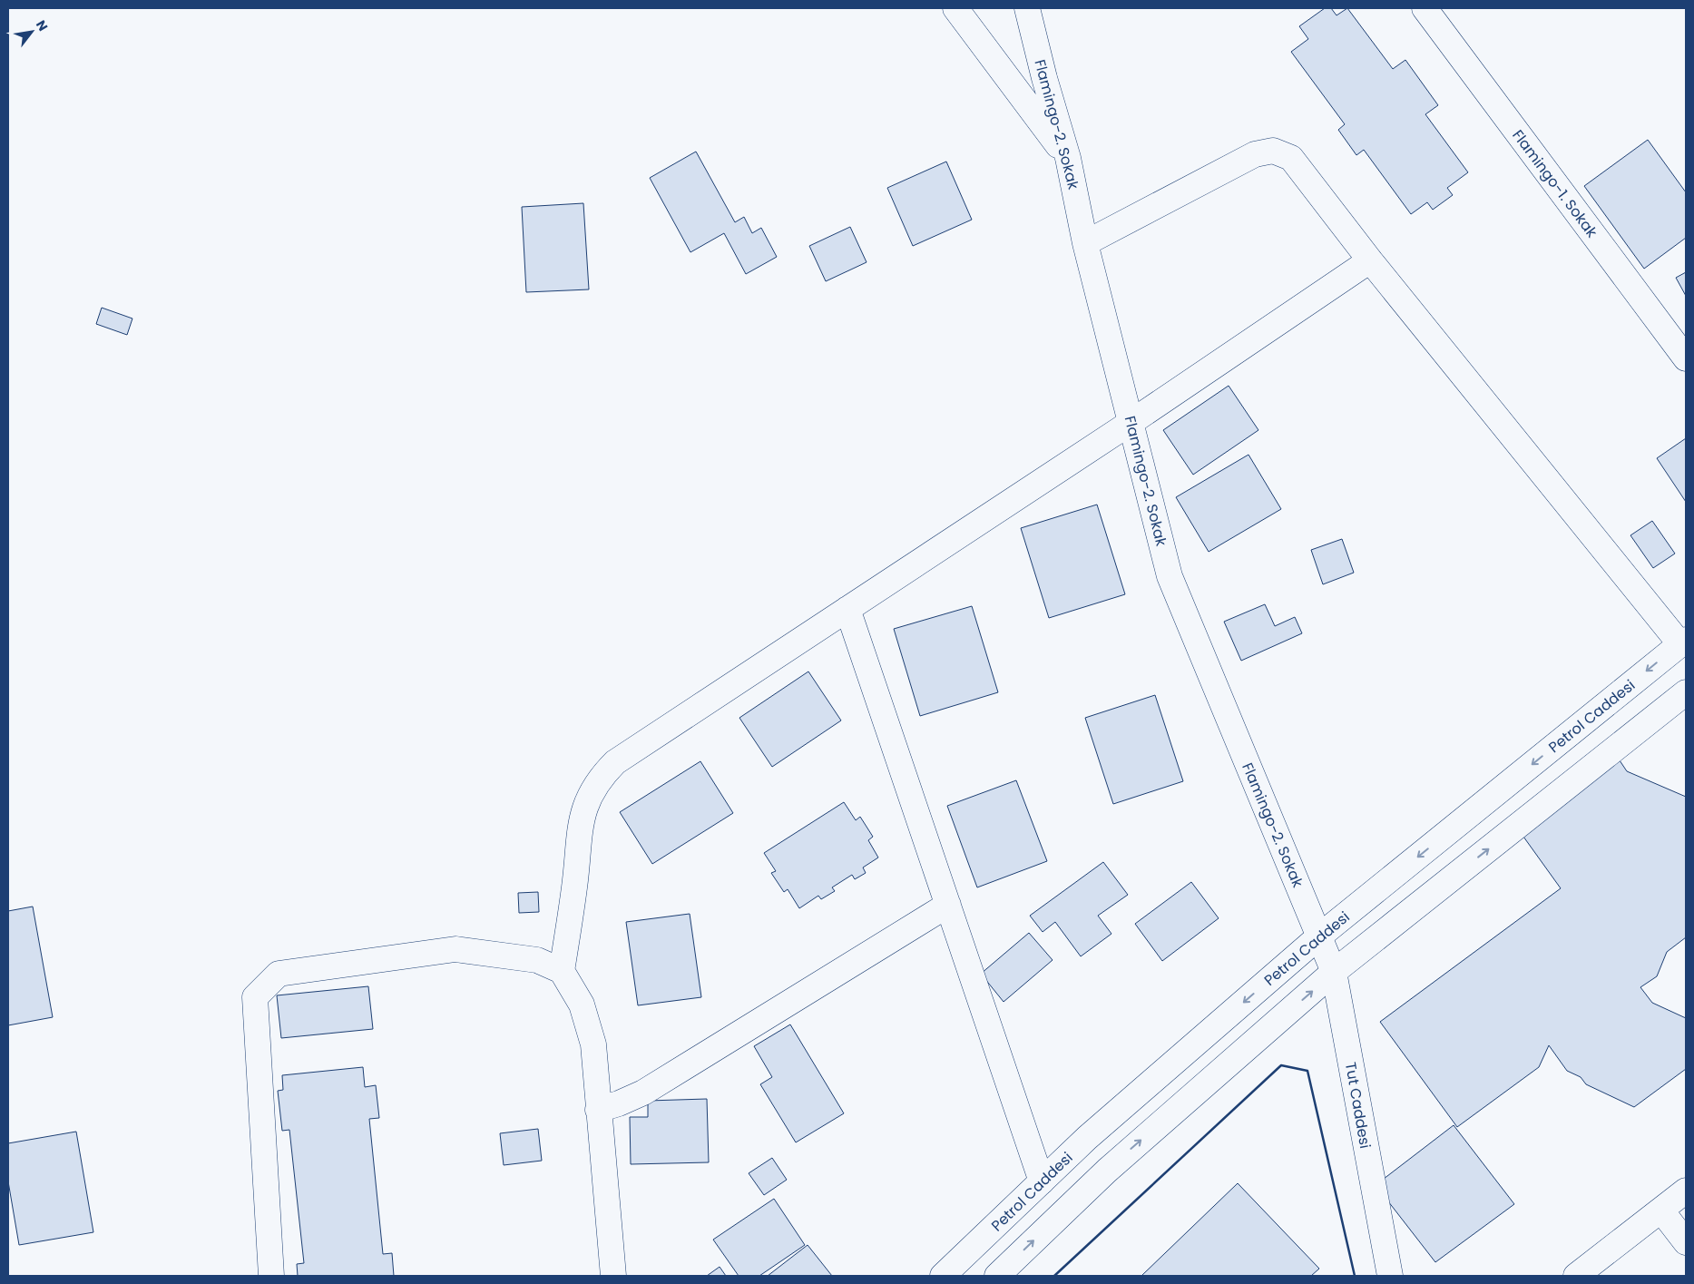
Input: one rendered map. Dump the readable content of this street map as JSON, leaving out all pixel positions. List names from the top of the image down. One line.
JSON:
{"streets":{"street":["Flamingo-2. Sokak","Flamingo-1. Sokak","Petrol Caddesi","Tut Caddesi"]},"crossings":[["Flamingo-2. Sokak","Petrol Caddesi"],["Flamingo-2. Sokak","Tut Caddesi"],["Petrol Caddesi","Tut Caddesi"]],"north":"top right"}
